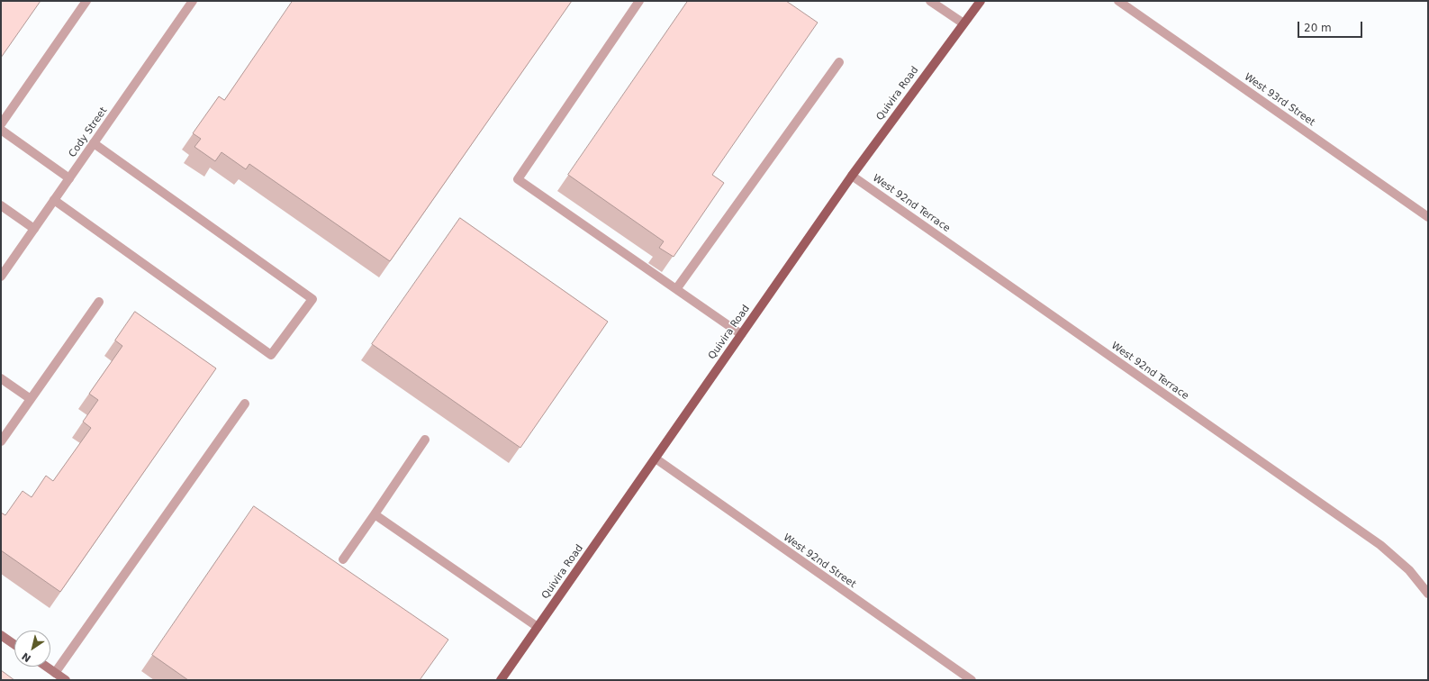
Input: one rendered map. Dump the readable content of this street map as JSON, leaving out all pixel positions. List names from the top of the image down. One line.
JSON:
{"streets":{"main road":["Quivira Road"],"street":["West 93rd Street","Cody Street","West 92nd Terrace","West 92nd Street"]},"crossings":[["Quivira Road","West 92nd Terrace"],["Quivira Road","West 92nd Street"]],"scale_bar":"20 m","north":"bottom left"}
